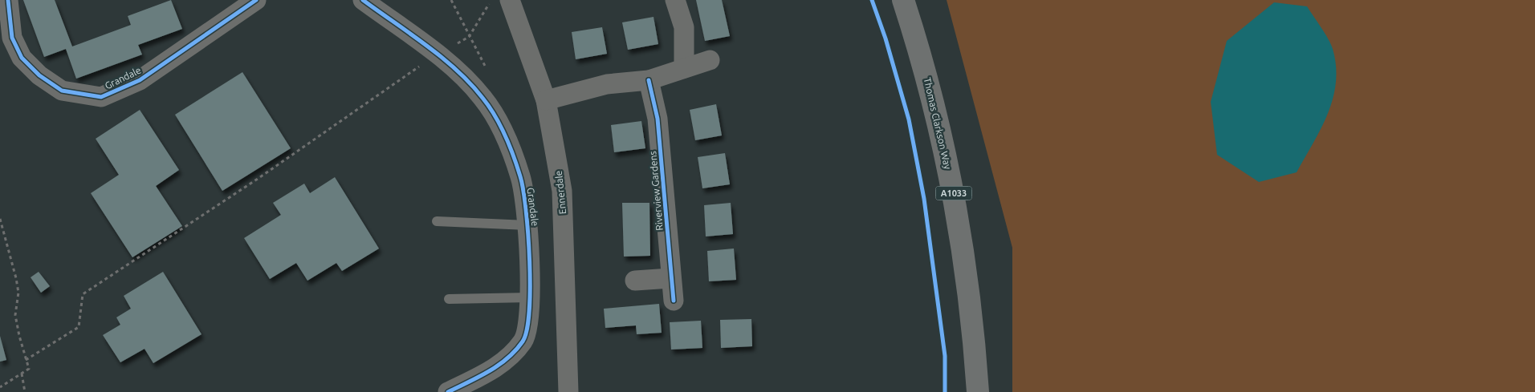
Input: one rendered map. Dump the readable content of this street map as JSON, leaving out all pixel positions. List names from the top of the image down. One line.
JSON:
{"streets":{"highway":["Thomas Clarkson Way","A1033"],"street":["Grandale","Riverview Gardens","Ennerdale"]}}
